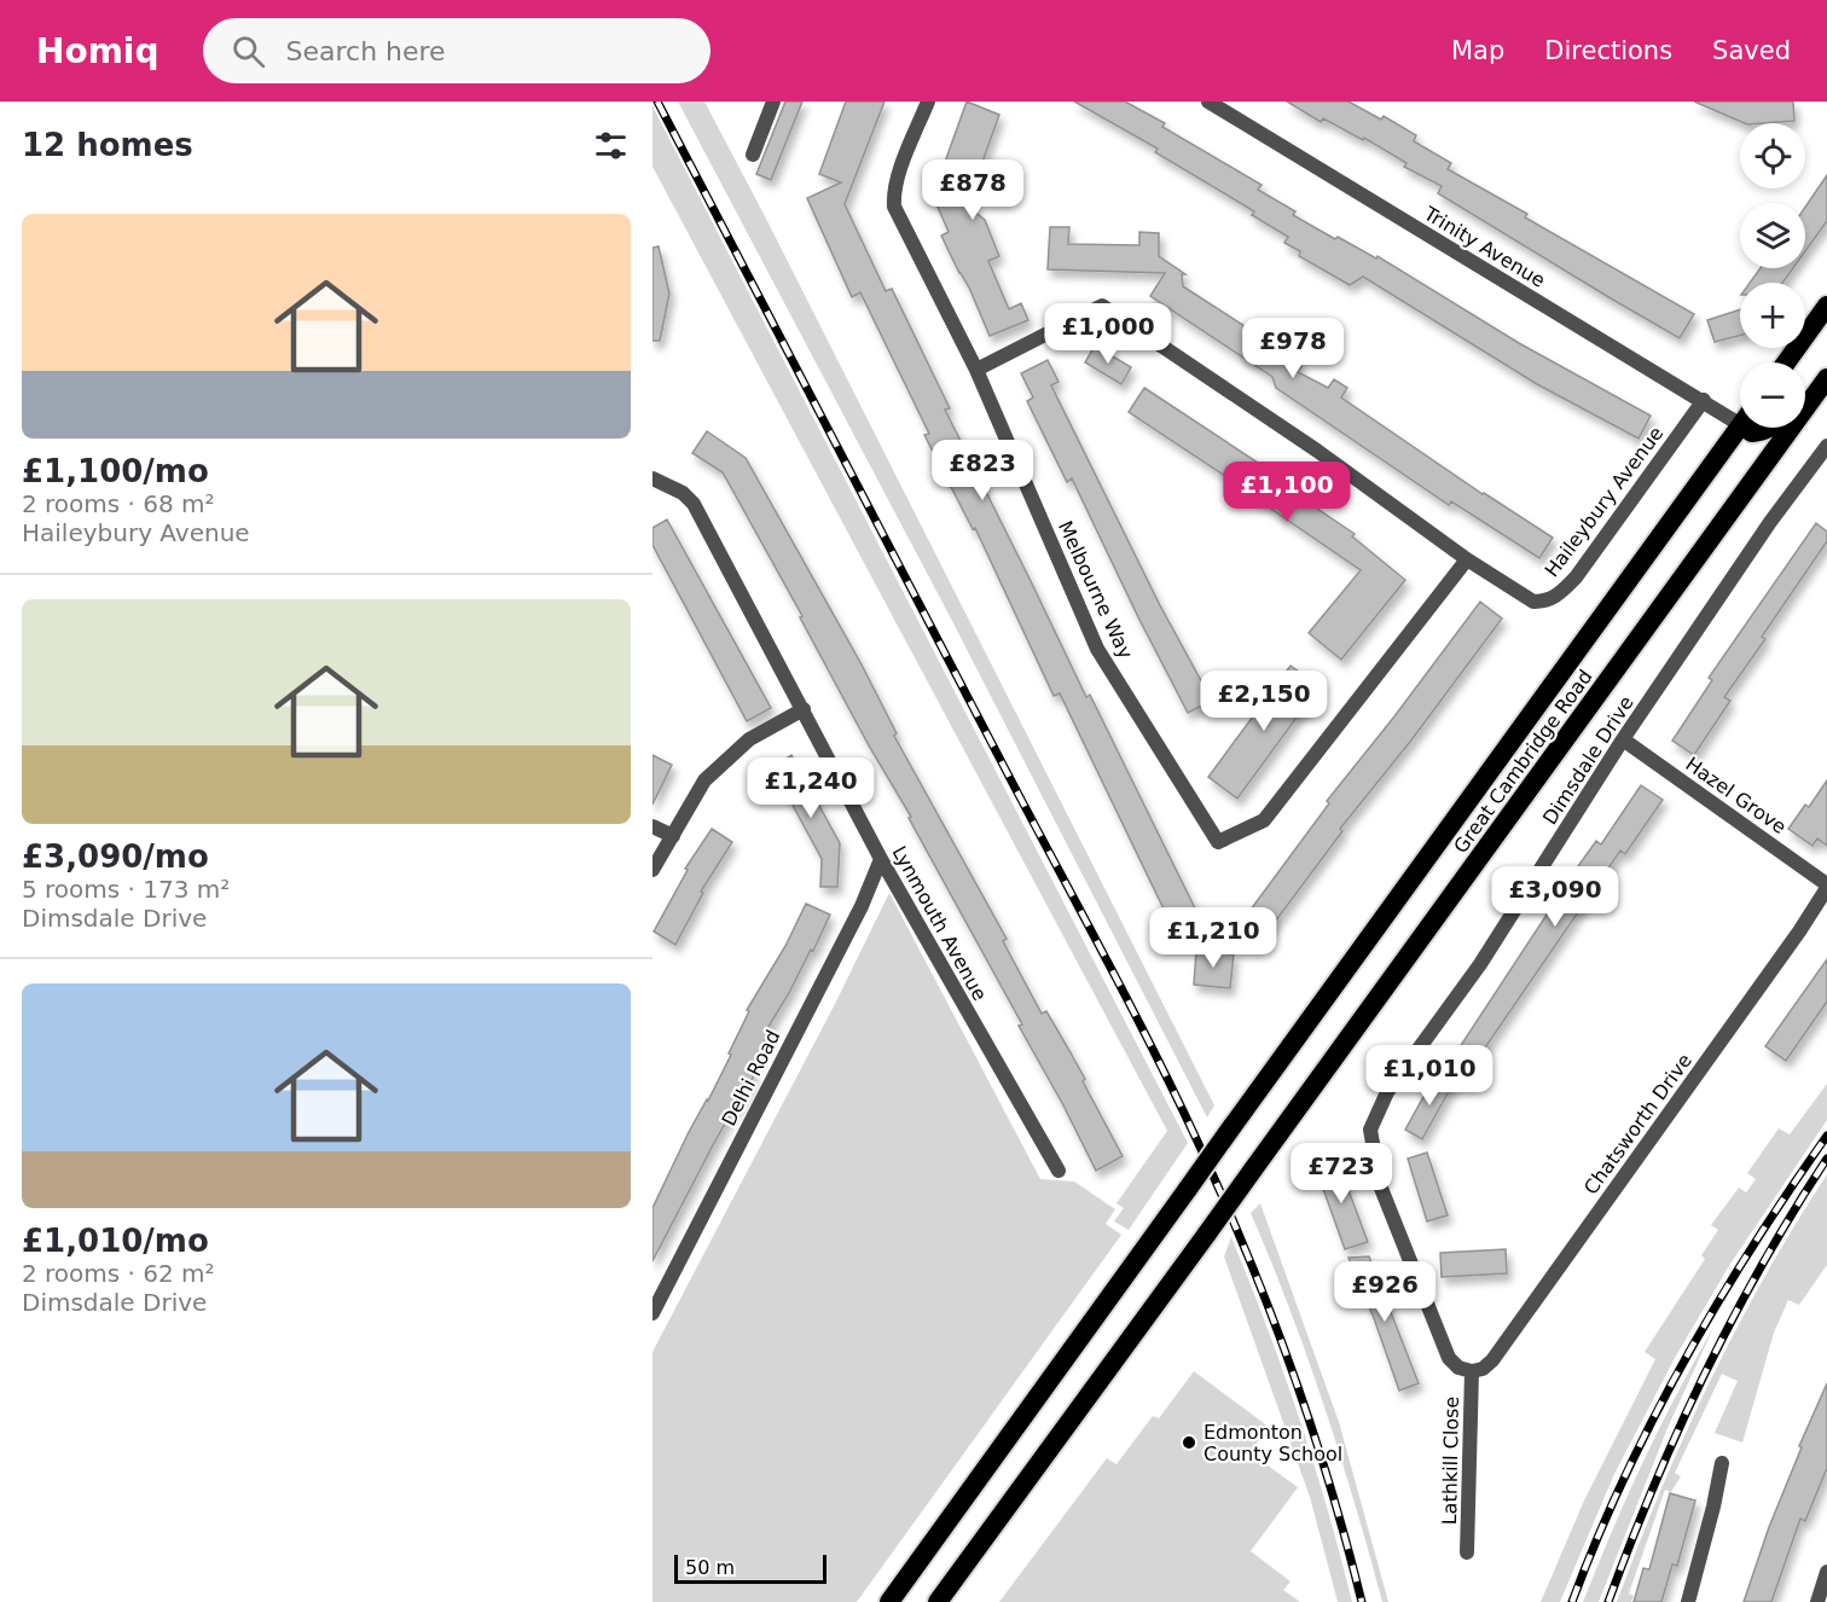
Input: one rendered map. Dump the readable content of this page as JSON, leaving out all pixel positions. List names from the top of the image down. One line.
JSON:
{"streets":{"highway":["Great Cambridge Road"],"street":["Trinity Avenue","Haileybury Avenue","Melbourne Way","Dimsdale Drive","Hazel Grove","Lynmouth Avenue","Delhi Road","Chatsworth Drive","Lathkill Close"]},"crossings":[["Trinity Avenue","Haileybury Avenue"],["Haileybury Avenue","Melbourne Way"],["Dimsdale Drive","Hazel Grove"],["Dimsdale Drive","Chatsworth Drive"],["Dimsdale Drive","Lathkill Close"],["Hazel Grove","Chatsworth Drive"],["Lynmouth Avenue","Delhi Road"],["Chatsworth Drive","Lathkill Close"]],"places":["Edmonton County School"],"scale_bar":"50 m","page":{"header":"Homiq","search":"Search here","nav":["Map","Directions","Saved"],"heading":"12 homes","map_buttons":["+","−"],"price":["£878","£1,000","£978","£823","£1,100","£2,150","£1,240","£3,090","£1,210","£1,010","£723","£926"],"list":[{"name":"£1,100/mo","note":"2 rooms · 68 m² · Haileybury Avenue"},{"name":"£3,090/mo","note":"5 rooms · 173 m² · Dimsdale Drive"},{"name":"£1,010/mo","note":"2 rooms · 62 m² · Dimsdale Drive"}],"scale":"50 m"}}
